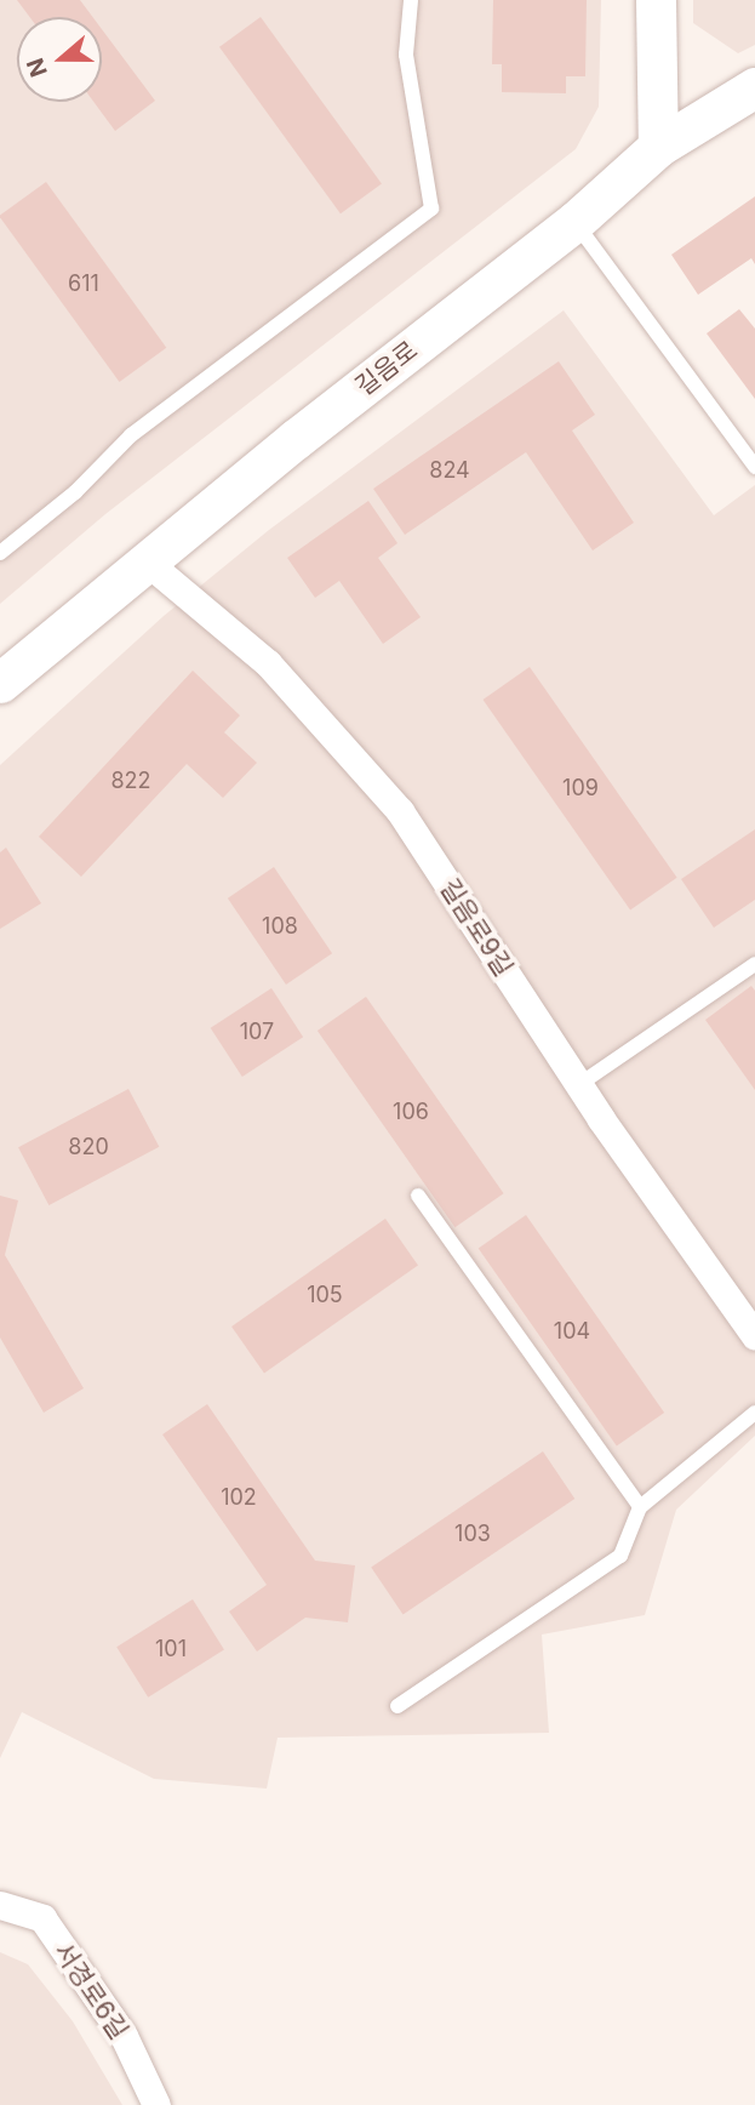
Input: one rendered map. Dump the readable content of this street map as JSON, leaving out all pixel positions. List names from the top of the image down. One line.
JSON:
{"streets":{"street":["길음로","길음로9길","서경로6길"]},"crossings":[["길음로","길음로9길"]],"house_numbers":["611","824","822","109","108","107","106","820","105","104","102","103","101"],"north":"left"}
